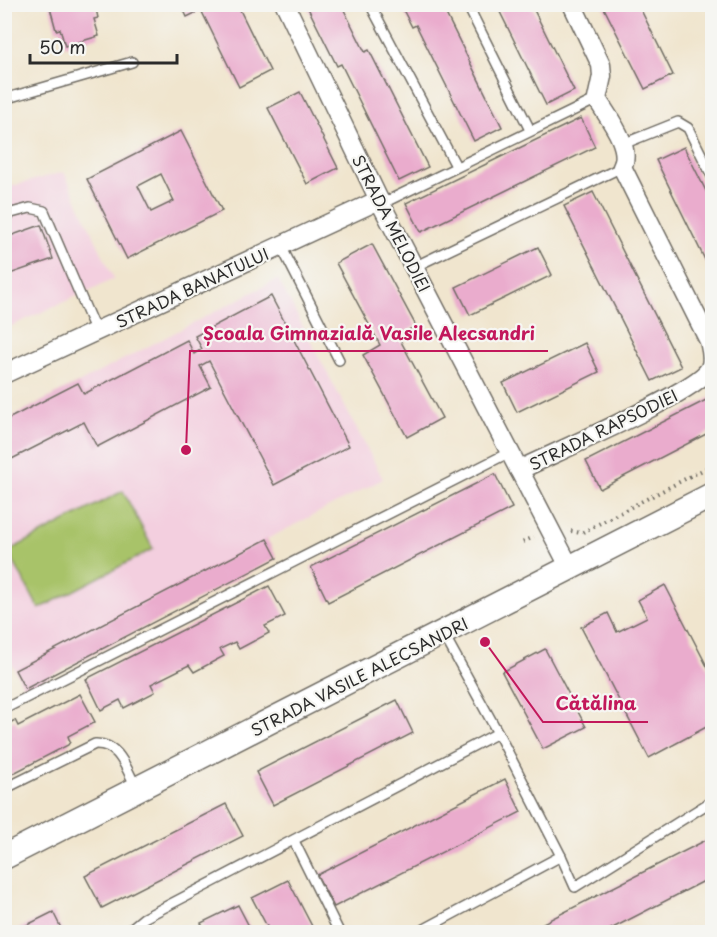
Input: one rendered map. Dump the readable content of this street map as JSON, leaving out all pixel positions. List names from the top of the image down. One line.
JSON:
{"streets":{"street":["STRADA MELODIEI","STRADA BANATULUI","STRADA RAPSODIEI","STRADA VASILE ALECSANDRI"]},"crossings":[["STRADA MELODIEI","STRADA BANATULUI"],["STRADA MELODIEI","STRADA RAPSODIEI"],["STRADA MELODIEI","STRADA VASILE ALECSANDRI"]],"places":["Școala Gimnazială Vasile Alecsandri","Cătălina"],"scale_bar":"50 m"}
